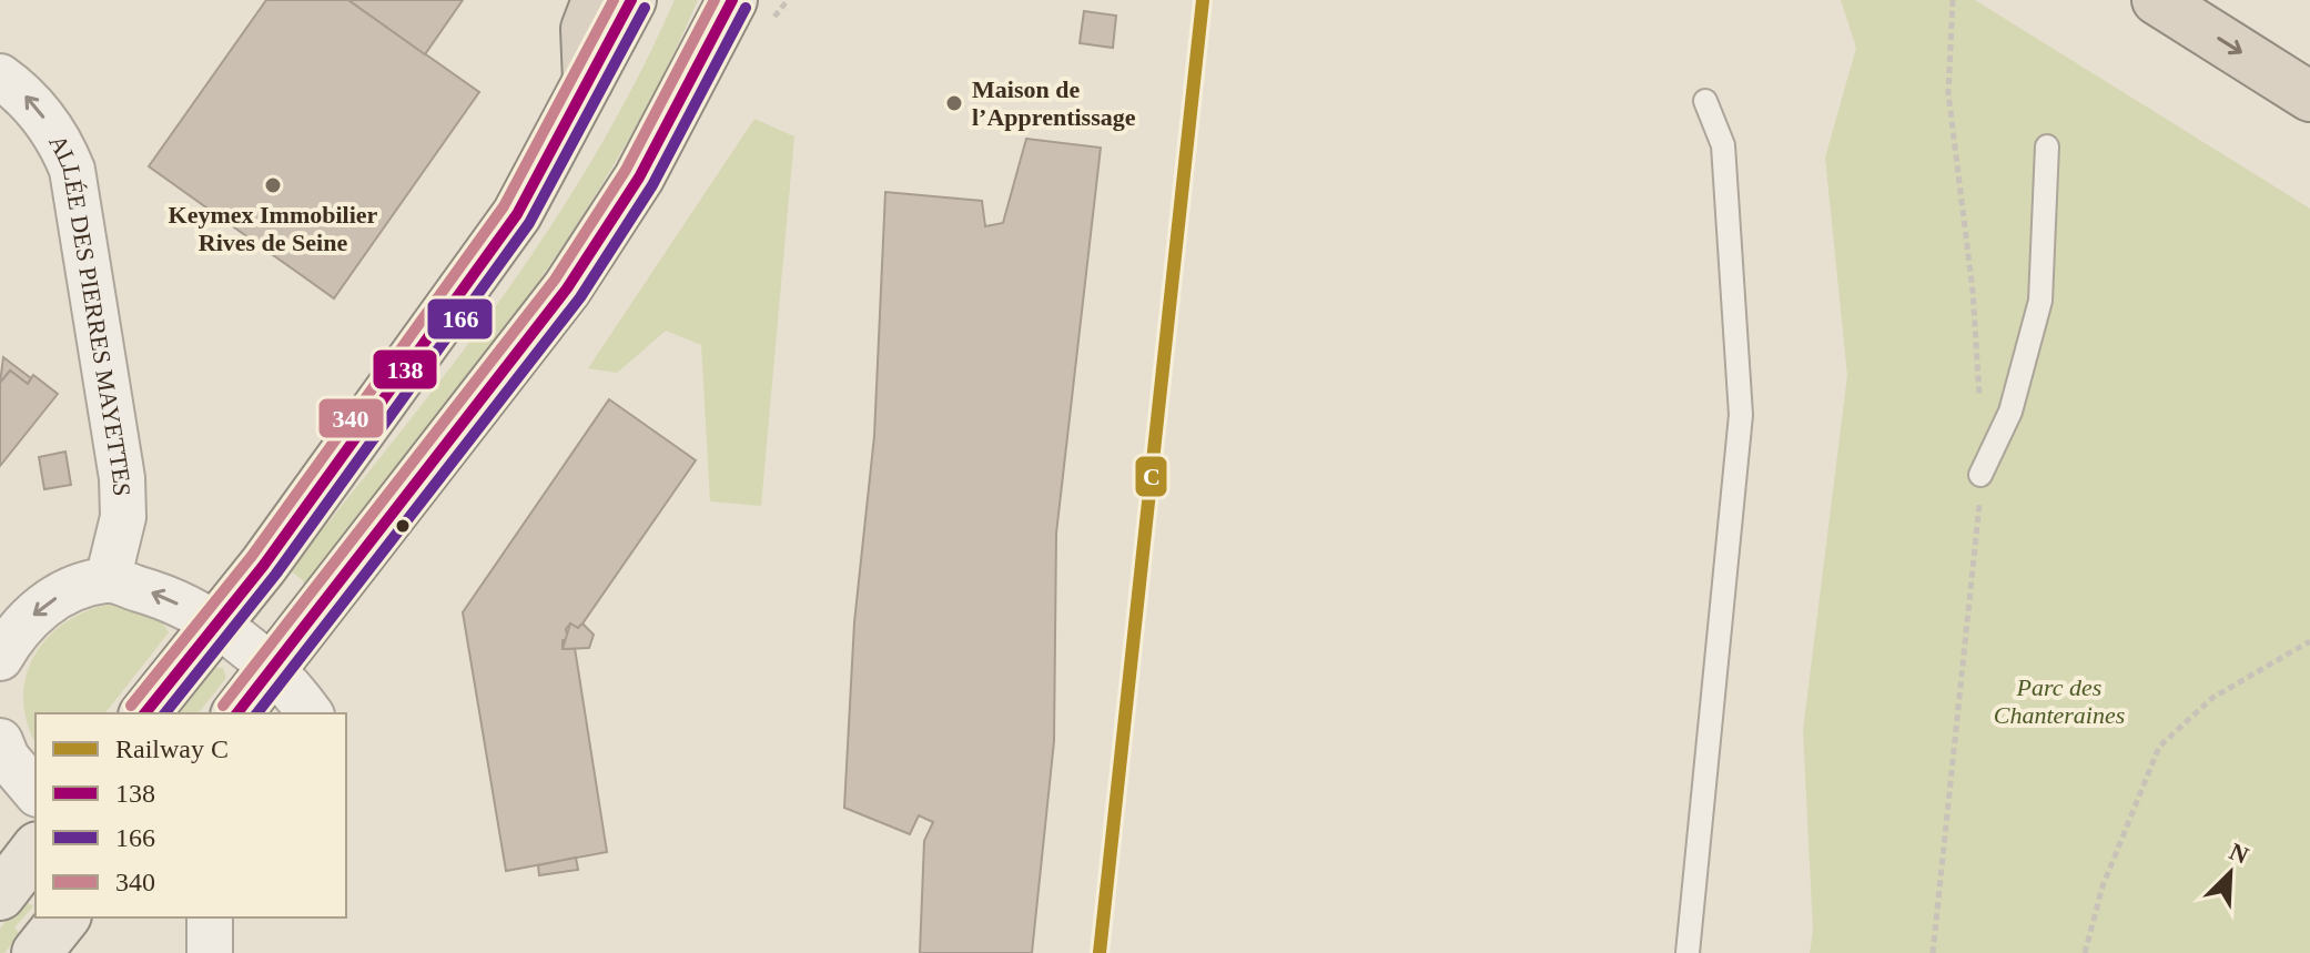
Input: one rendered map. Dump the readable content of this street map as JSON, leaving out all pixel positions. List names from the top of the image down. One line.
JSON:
{"streets":{"street":["ALLÉE DES PIERRES MAYETTES"]},"one_way":["ALLÉE DES PIERRES MAYETTES"],"parks":["Parc des Chanteraines"],"places":["Maison de l’Apprentissage","Keymex Immobilier Rives de Seine"],"lines":["rail line C","transit line 138","transit line 340","transit line 166"],"legend":["Railway C","138","166","340"],"north":"top right"}
